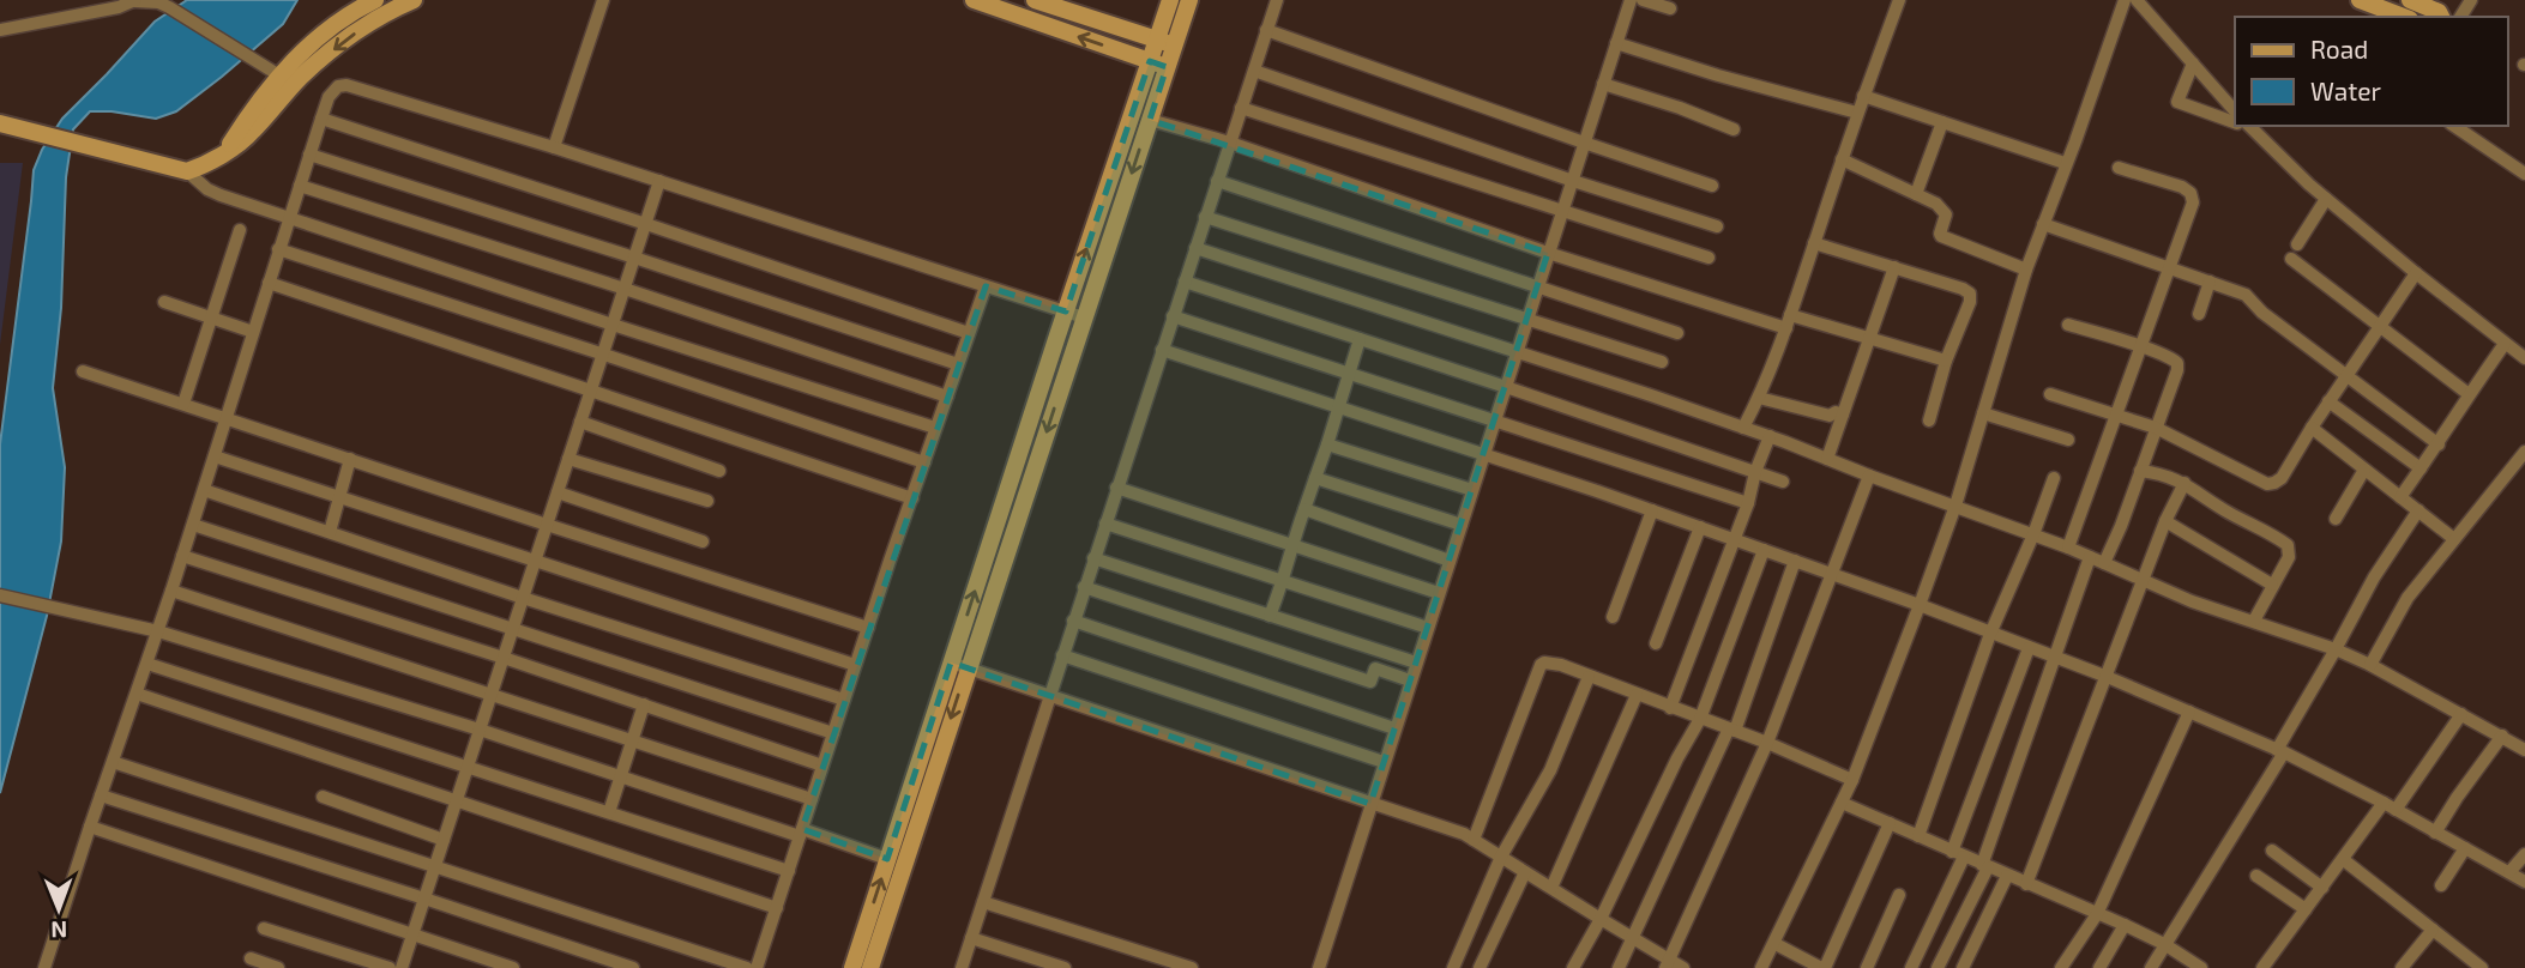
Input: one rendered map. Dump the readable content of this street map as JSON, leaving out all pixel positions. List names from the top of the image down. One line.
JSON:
{"legend":["Road","Water"],"north":"bottom"}
